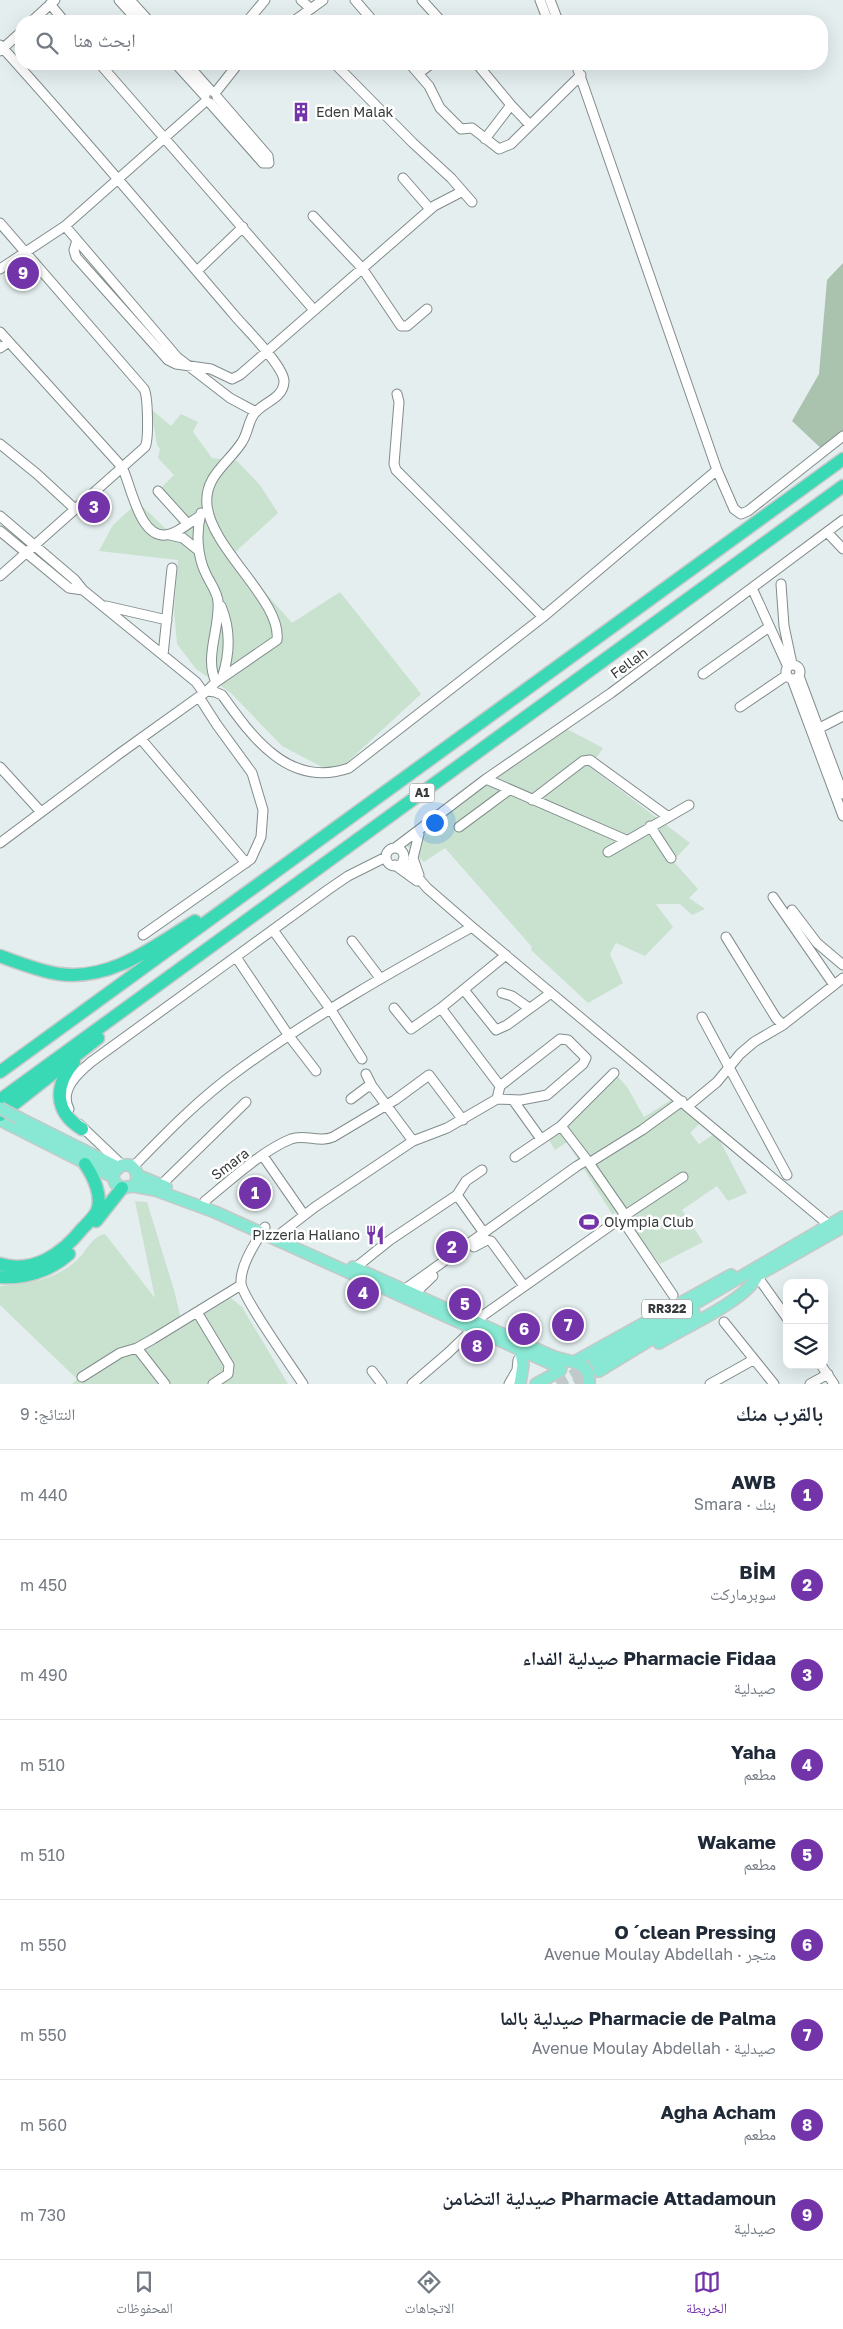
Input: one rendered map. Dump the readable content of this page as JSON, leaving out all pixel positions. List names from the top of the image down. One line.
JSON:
{"streets":{"highway":["A1"],"main road":["RR322"],"street":["Fellah","Smara"]},"places":{"building":["Eden Malak"],"sports":["Olympia Club"],"restaurant":["Pizzeria Haliano"]},"page":{"search":"ابحث هنا","pins":["9","3","1","2","4","5","7","6","8"],"heading":["بالقرب منك","النتائج: 9"],"list":[{"mark":"1","name":"AWB","note":"بنك · Smara","value":"440 m"},{"mark":"2","name":"BİM","note":"سوبرماركت","value":"450 m"},{"mark":"3","name":"Pharmacie Fidaa صيدلية الفداء","note":"صيدلية","value":"490 m"},{"mark":"4","name":"Yaha","note":"مطعم","value":"510 m"},{"mark":"5","name":"Wakame","note":"مطعم","value":"510 m"},{"mark":"6","name":"O ´clean Pressing","note":"متجر · Avenue Moulay Abdellah","value":"550 m"},{"mark":"7","name":"Pharmacie de Palma صيدلية بالما","note":"صيدلية · Avenue Moulay Abdellah","value":"550 m"},{"mark":"8","name":"Agha Acham","note":"مطعم","value":"560 m"},{"mark":"9","name":"Pharmacie Attadamoun صيدلية التضامن","note":"صيدلية","value":"730 m"}],"nav":["الخريطة","الاتجاهات","المحفوظات"]}}
